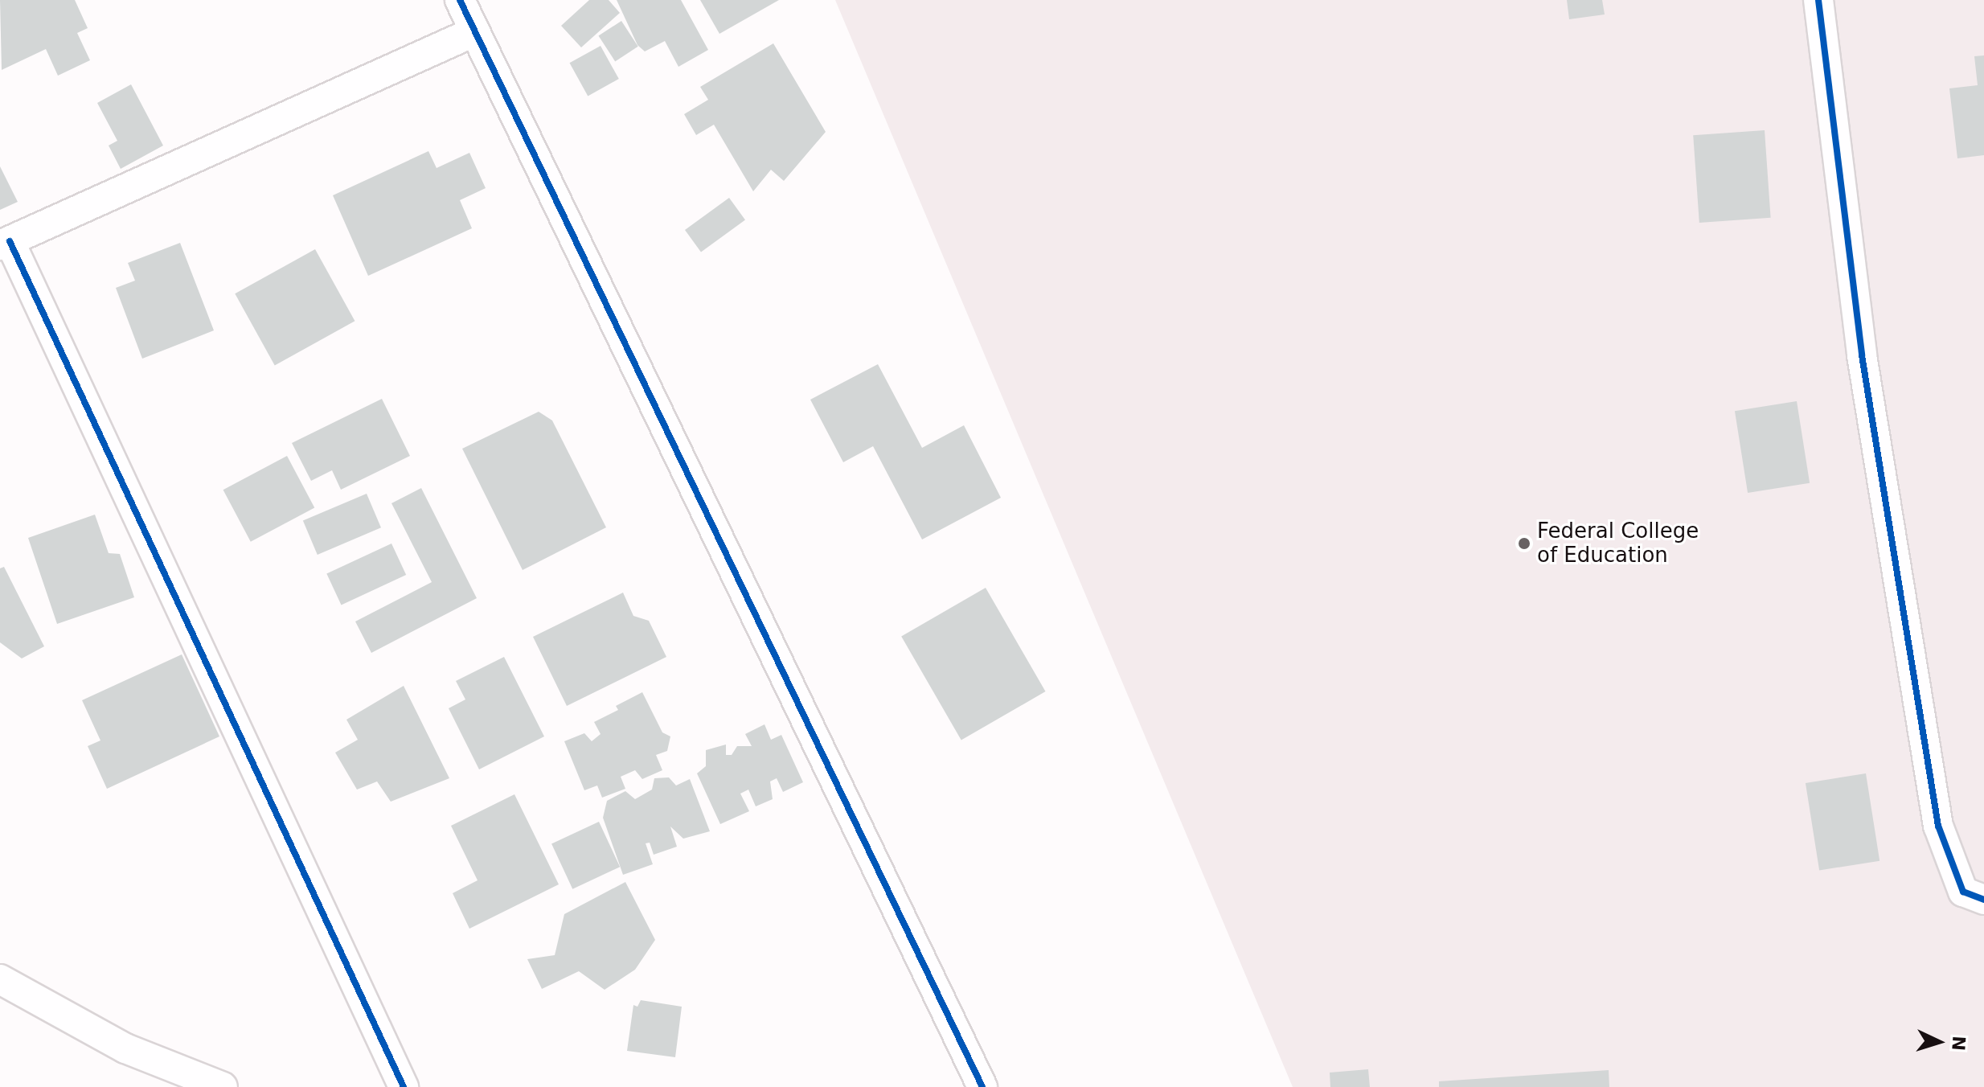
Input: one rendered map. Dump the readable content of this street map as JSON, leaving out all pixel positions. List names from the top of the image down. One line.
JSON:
{"places":["Federal College of Education"],"north":"right"}
